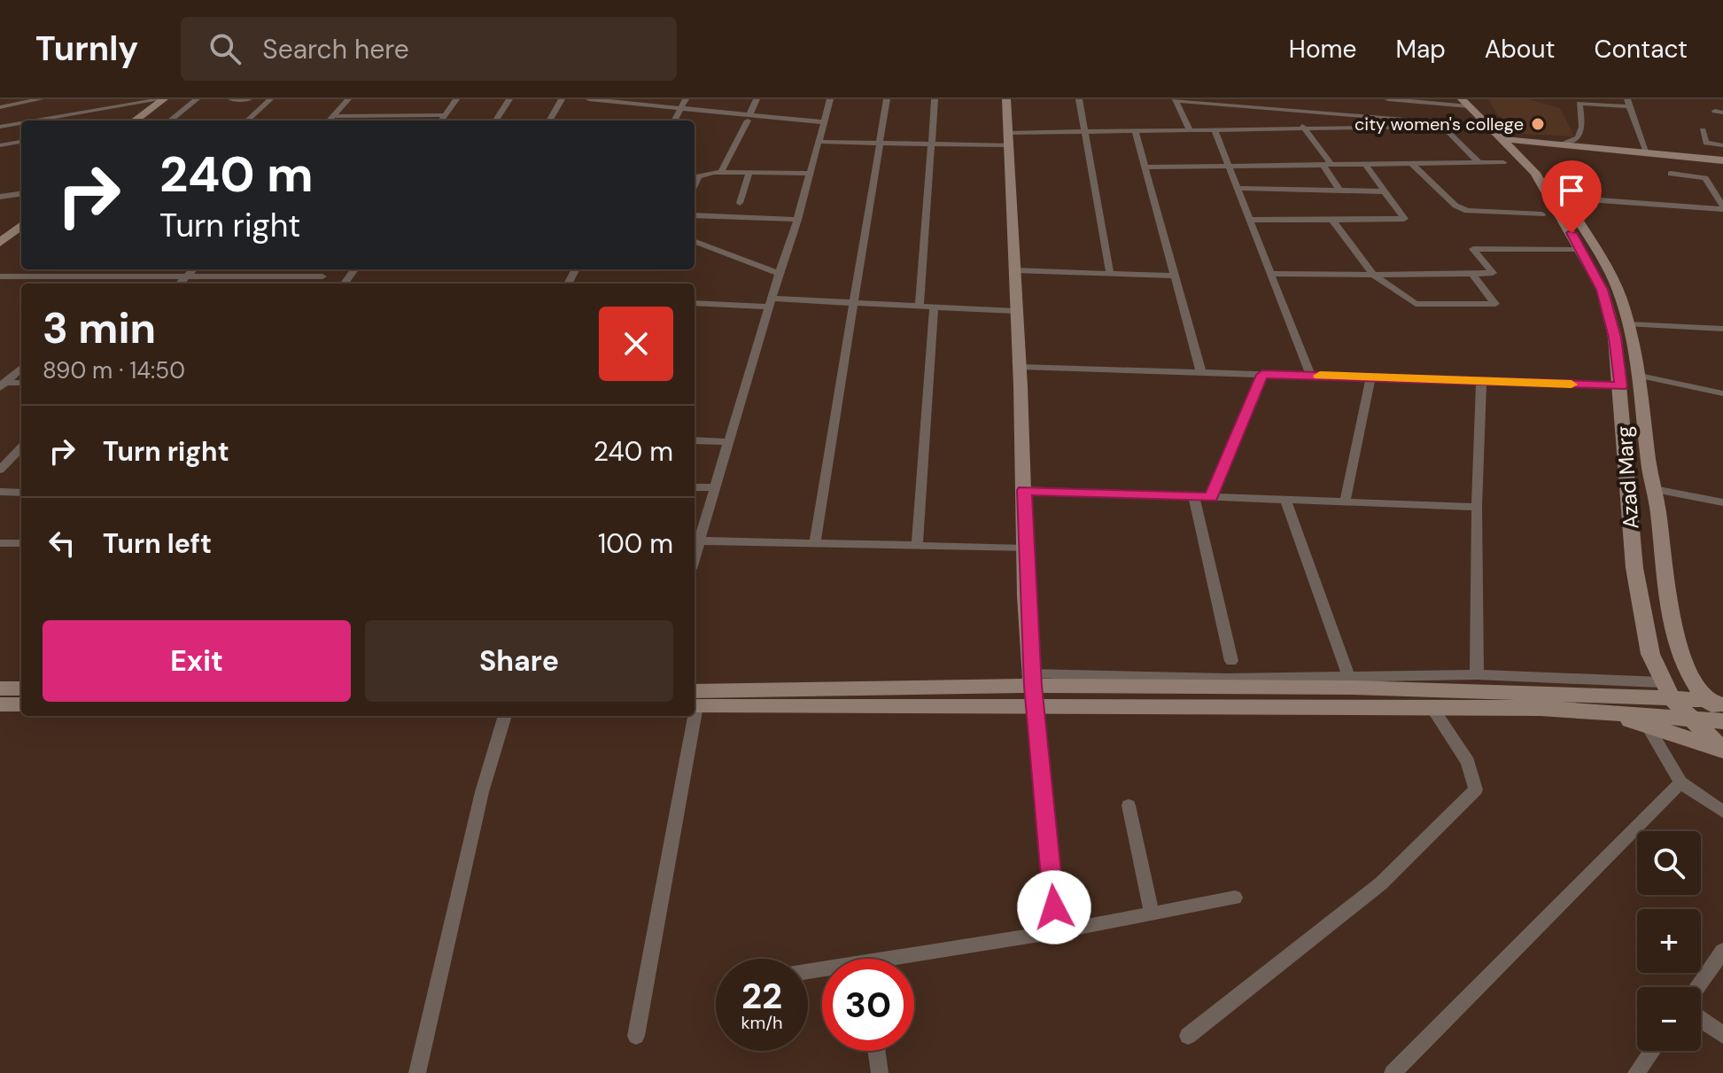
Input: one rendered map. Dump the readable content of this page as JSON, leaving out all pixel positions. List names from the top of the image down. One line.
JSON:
{"streets":{"street":["Azad Marg"]},"places":["city women's college"],"page":{"header":"Turnly","search":"Search here","nav":["Home","Map","About","Contact"],"turn":["240 m","Turn right"],"heading":["3 min","890 m · 14:50"],"list":[{"name":"Turn right","value":"240 m"},{"name":"Turn left","value":"100 m"}],"buttons":["Exit","Share"],"map_buttons":["+","−"],"speed":"22 km/h","limit":"30"}}
